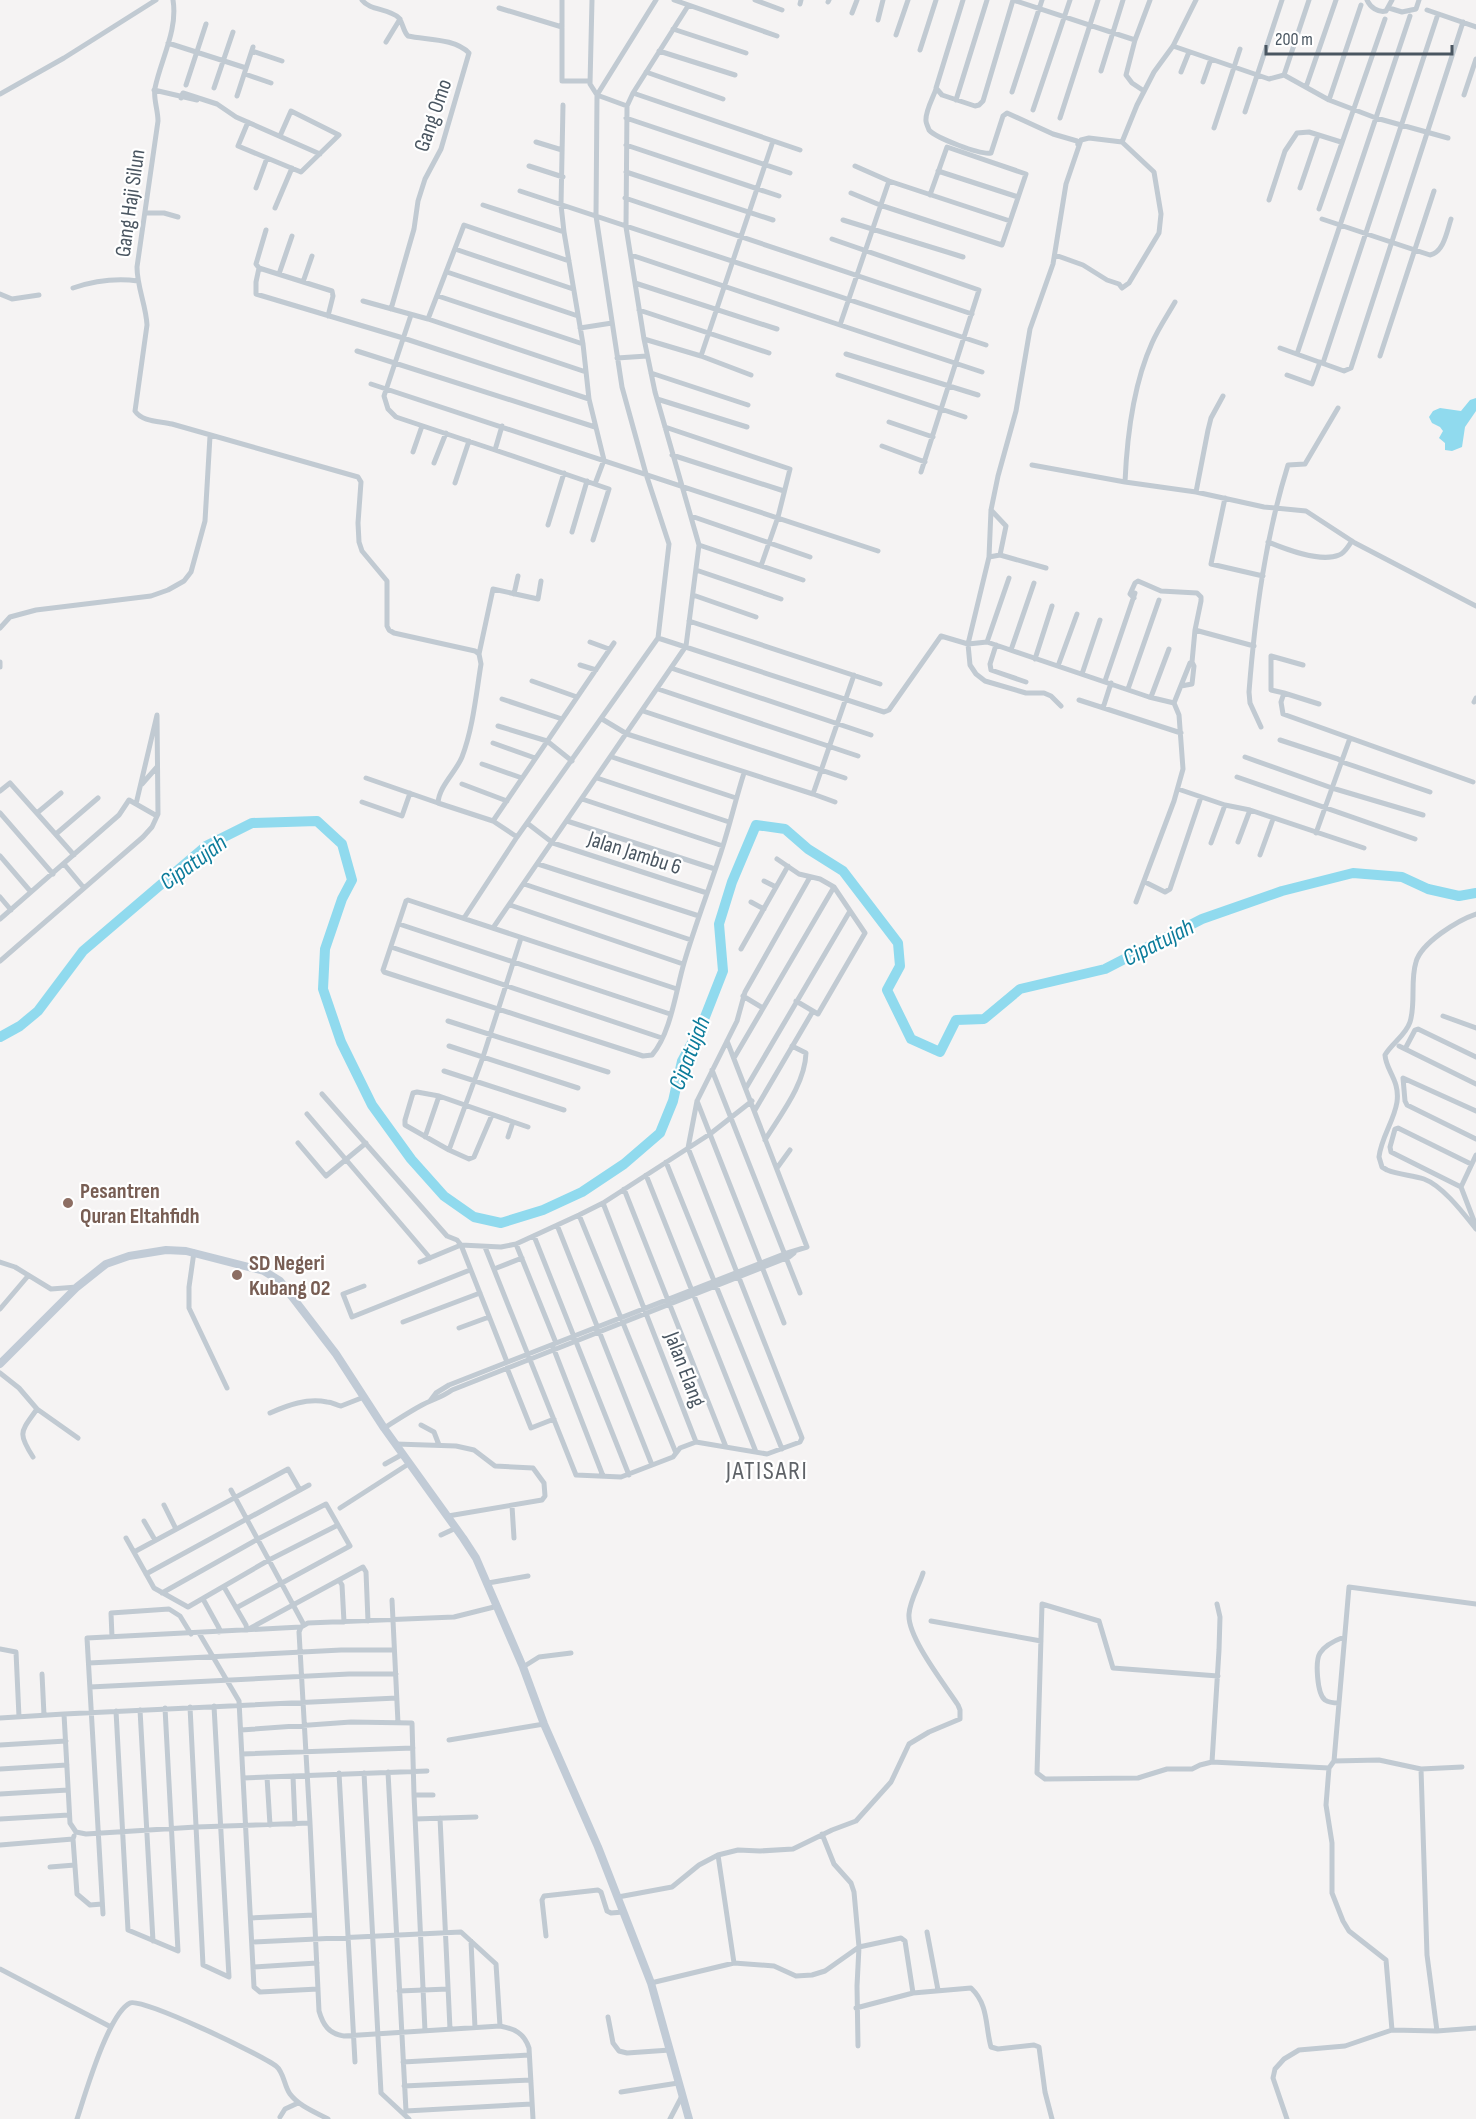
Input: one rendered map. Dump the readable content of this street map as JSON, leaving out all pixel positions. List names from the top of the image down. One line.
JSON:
{"streets":{"street":["Gang Omo","Gang Haji Silun","Jalan Jambu 6","Jalan Elang"]},"districts":["JATISARI"],"water":["Cipatujah"],"places":["Pesantren Quran Eltahfidh","SD Negeri Kubang 02"],"scale_bar":"200 m"}
